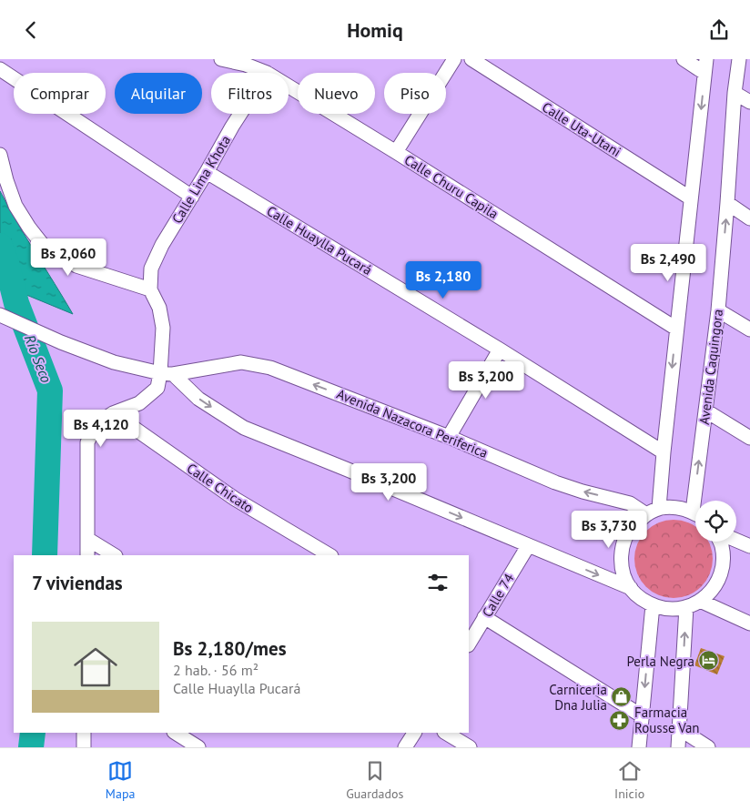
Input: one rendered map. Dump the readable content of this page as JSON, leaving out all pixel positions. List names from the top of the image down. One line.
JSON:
{"streets":{"street":["Calle Uta-Utani","Calle Lima Khota","Calle Churu Capila","Calle Huaylla Pucará","Avenida Caquingora","Avenida Nazacora Periferica","Calle Chicato","Calle 74"]},"crossings":[["Calle Lima Khota","Calle Huaylla Pucará"]],"water":["Río Seco"],"places":{"hotel":["Perla Negra"],"shop":["Carniceria Dna Julia"],"pharmacy":["Farmacia Rousse Van"]},"page":{"header":"Homiq","chip":["Comprar","Alquilar","Filtros","Nuevo","Piso"],"price":["Bs 2,060","Bs 2,490","Bs 2,180","Bs 3,200","Bs 4,120","Bs 3,200","Bs 3,730"],"heading":"7 viviendas","list":[{"name":"Bs 2,180/mes","note":"2 hab. · 56 m² · Calle Huaylla Pucará"}],"tabs":["Mapa","Guardados","Inicio"]}}
